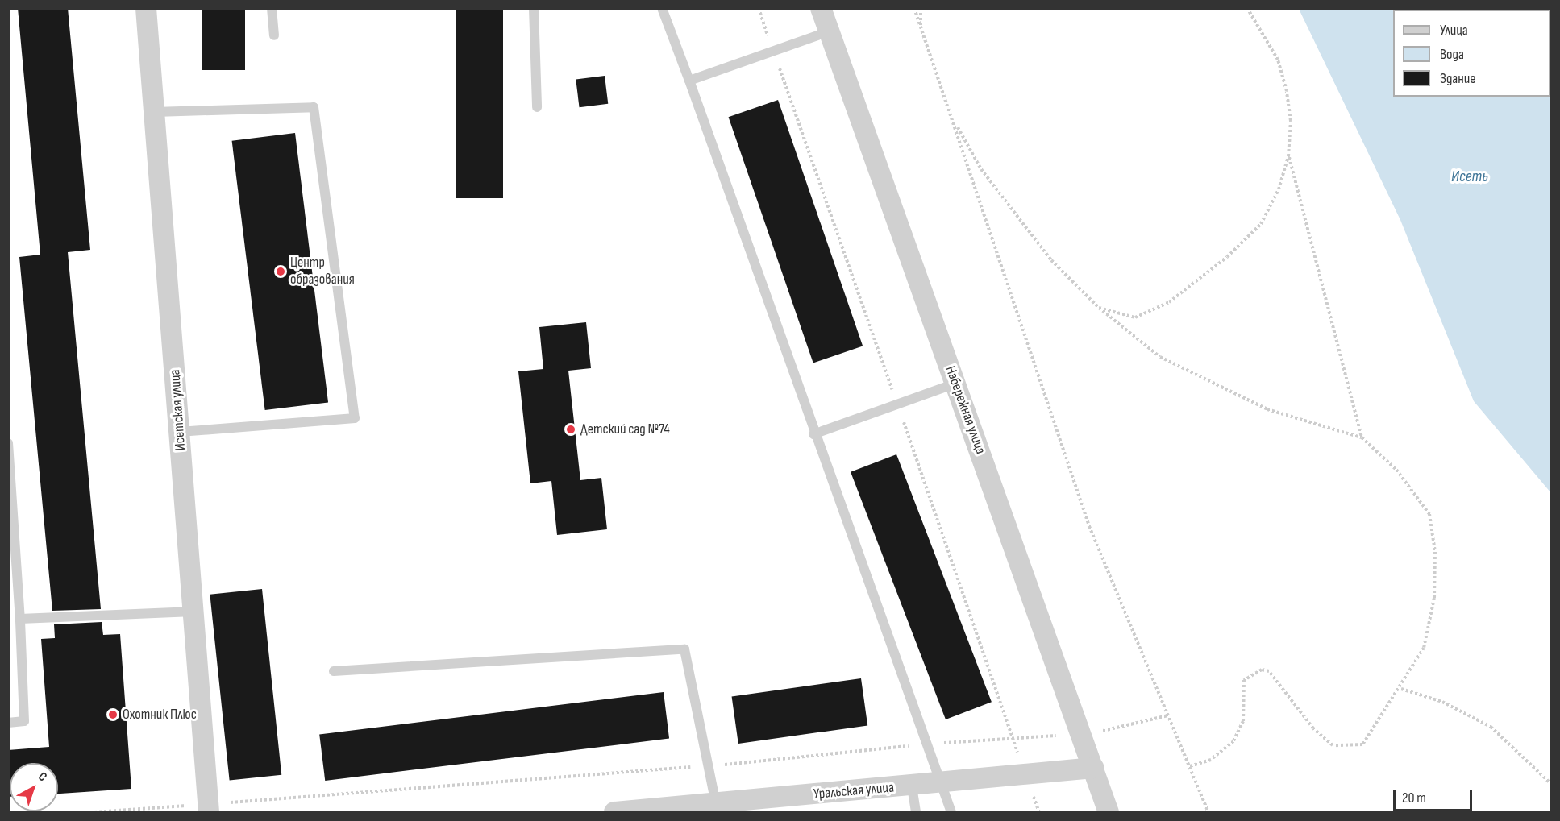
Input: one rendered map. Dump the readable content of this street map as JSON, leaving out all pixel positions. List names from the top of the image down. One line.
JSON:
{"streets":{"street":["Исетская улица","Набережная улица","Уральская улица"]},"crossings":[["Набережная улица","Уральская улица"]],"water":["Исеть"],"places":["Центр образования","Детский сад №74","Охотник Плюс"],"legend":["Улица","Вода","Здание"],"scale_bar":"20 m","north":"top right"}
